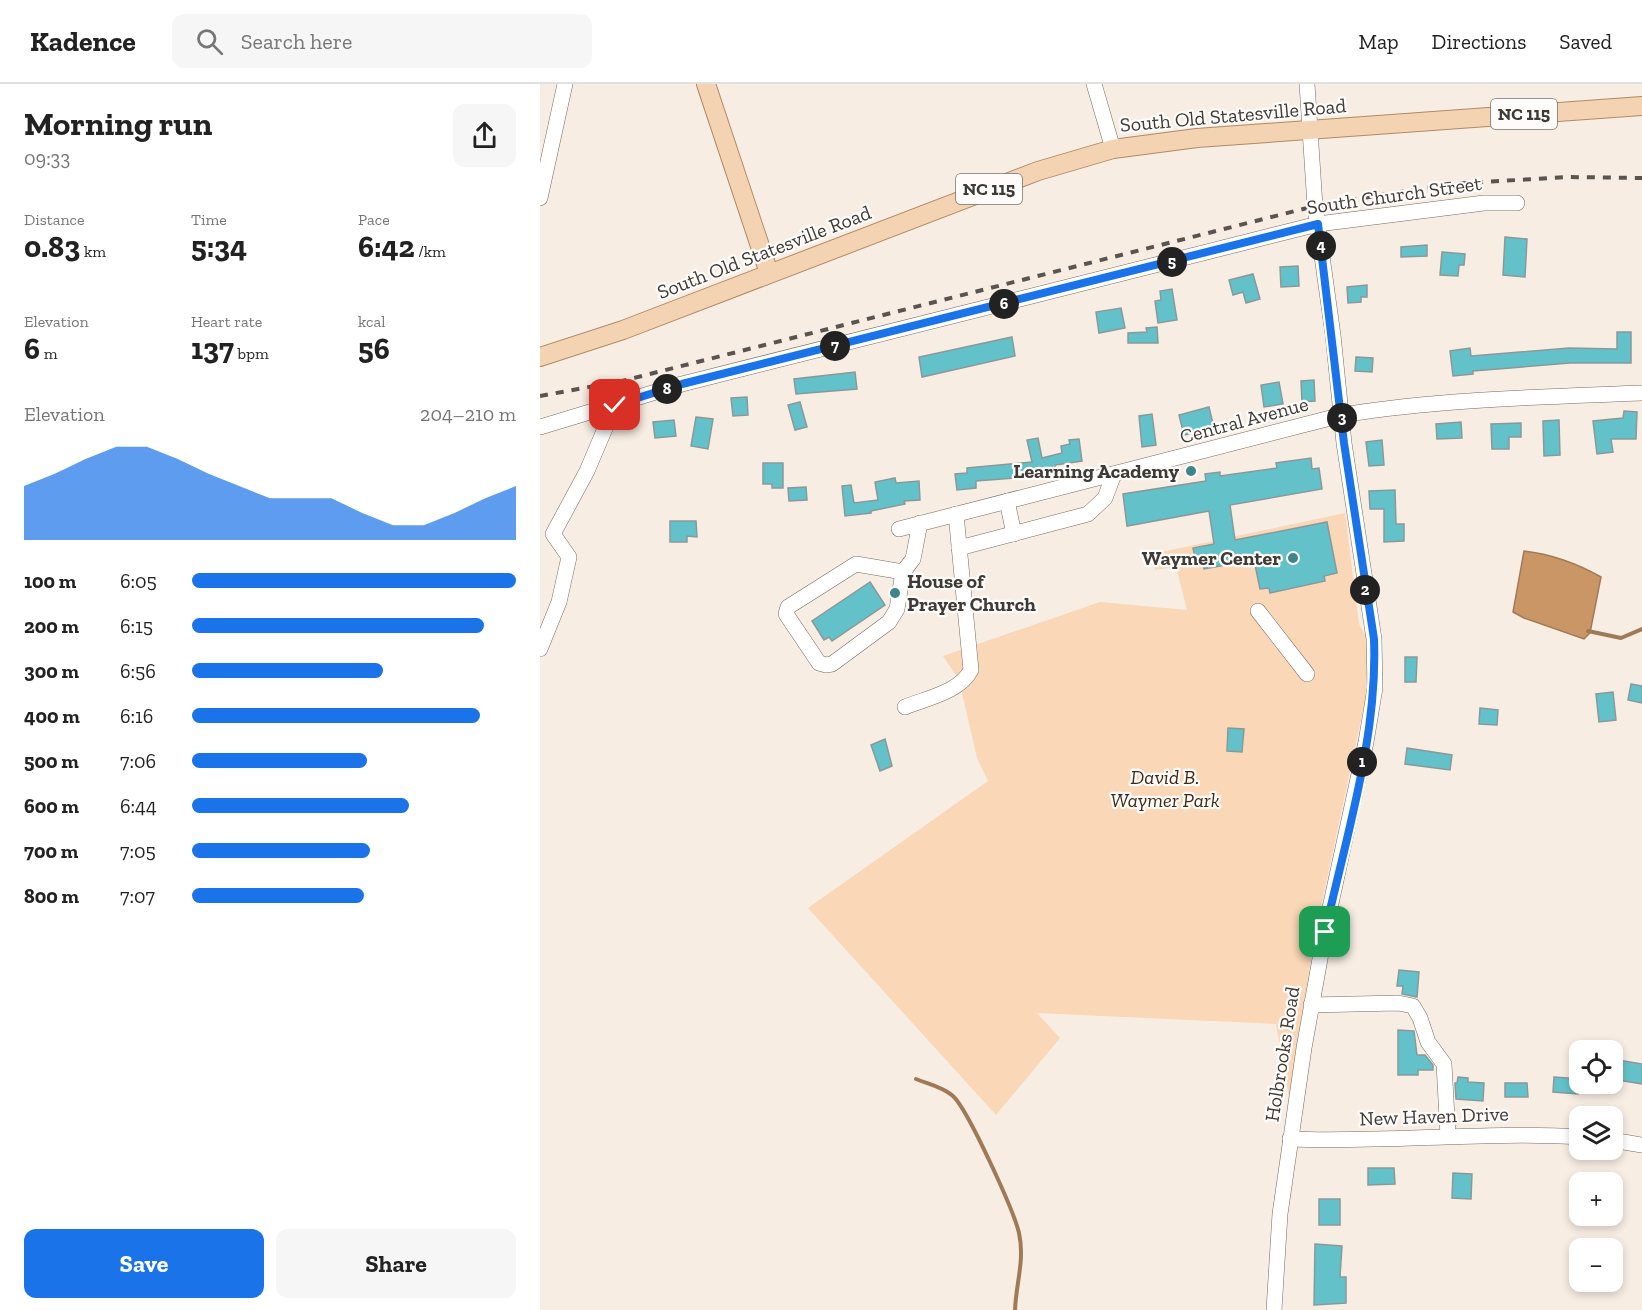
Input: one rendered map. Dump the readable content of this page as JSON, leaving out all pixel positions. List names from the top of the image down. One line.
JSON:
{"streets":{"main road":["NC 115","South Old Statesville Road"],"street":["South Church Street","Central Avenue","Holbrooks Road","New Haven Drive"]},"crossings":[["South Old Statesville Road","Holbrooks Road"],["South Church Street","Holbrooks Road"],["Central Avenue","Holbrooks Road"],["Holbrooks Road","New Haven Drive"]],"parks":["David B. Waymer Park"],"places":["Learning Academy","Waymer Center","House of Prayer Church"],"page":{"header":"Kadence","search":"Search here","nav":["Map","Directions","Saved"],"heading":["Morning run","09:33"],"stats":[["Distance","0.83 km"],["Time","5:34"],["Pace","6:42 /km"],["Elevation","6 m"],["Heart rate","137 bpm"],["kcal","56"]],"pins":["4","5","6","7","8","3","2","1"],"chart":["Elevation","204–210 m"],"list":[{"name":"100 m","note":"6:05"},{"name":"200 m","note":"6:15"},{"name":"300 m","note":"6:56"},{"name":"400 m","note":"6:16"},{"name":"500 m","note":"7:06"},{"name":"600 m","note":"6:44"},{"name":"700 m","note":"7:05"},{"name":"800 m","note":"7:07"}],"map_buttons":["+","−"],"buttons":["Save","Share"]}}
